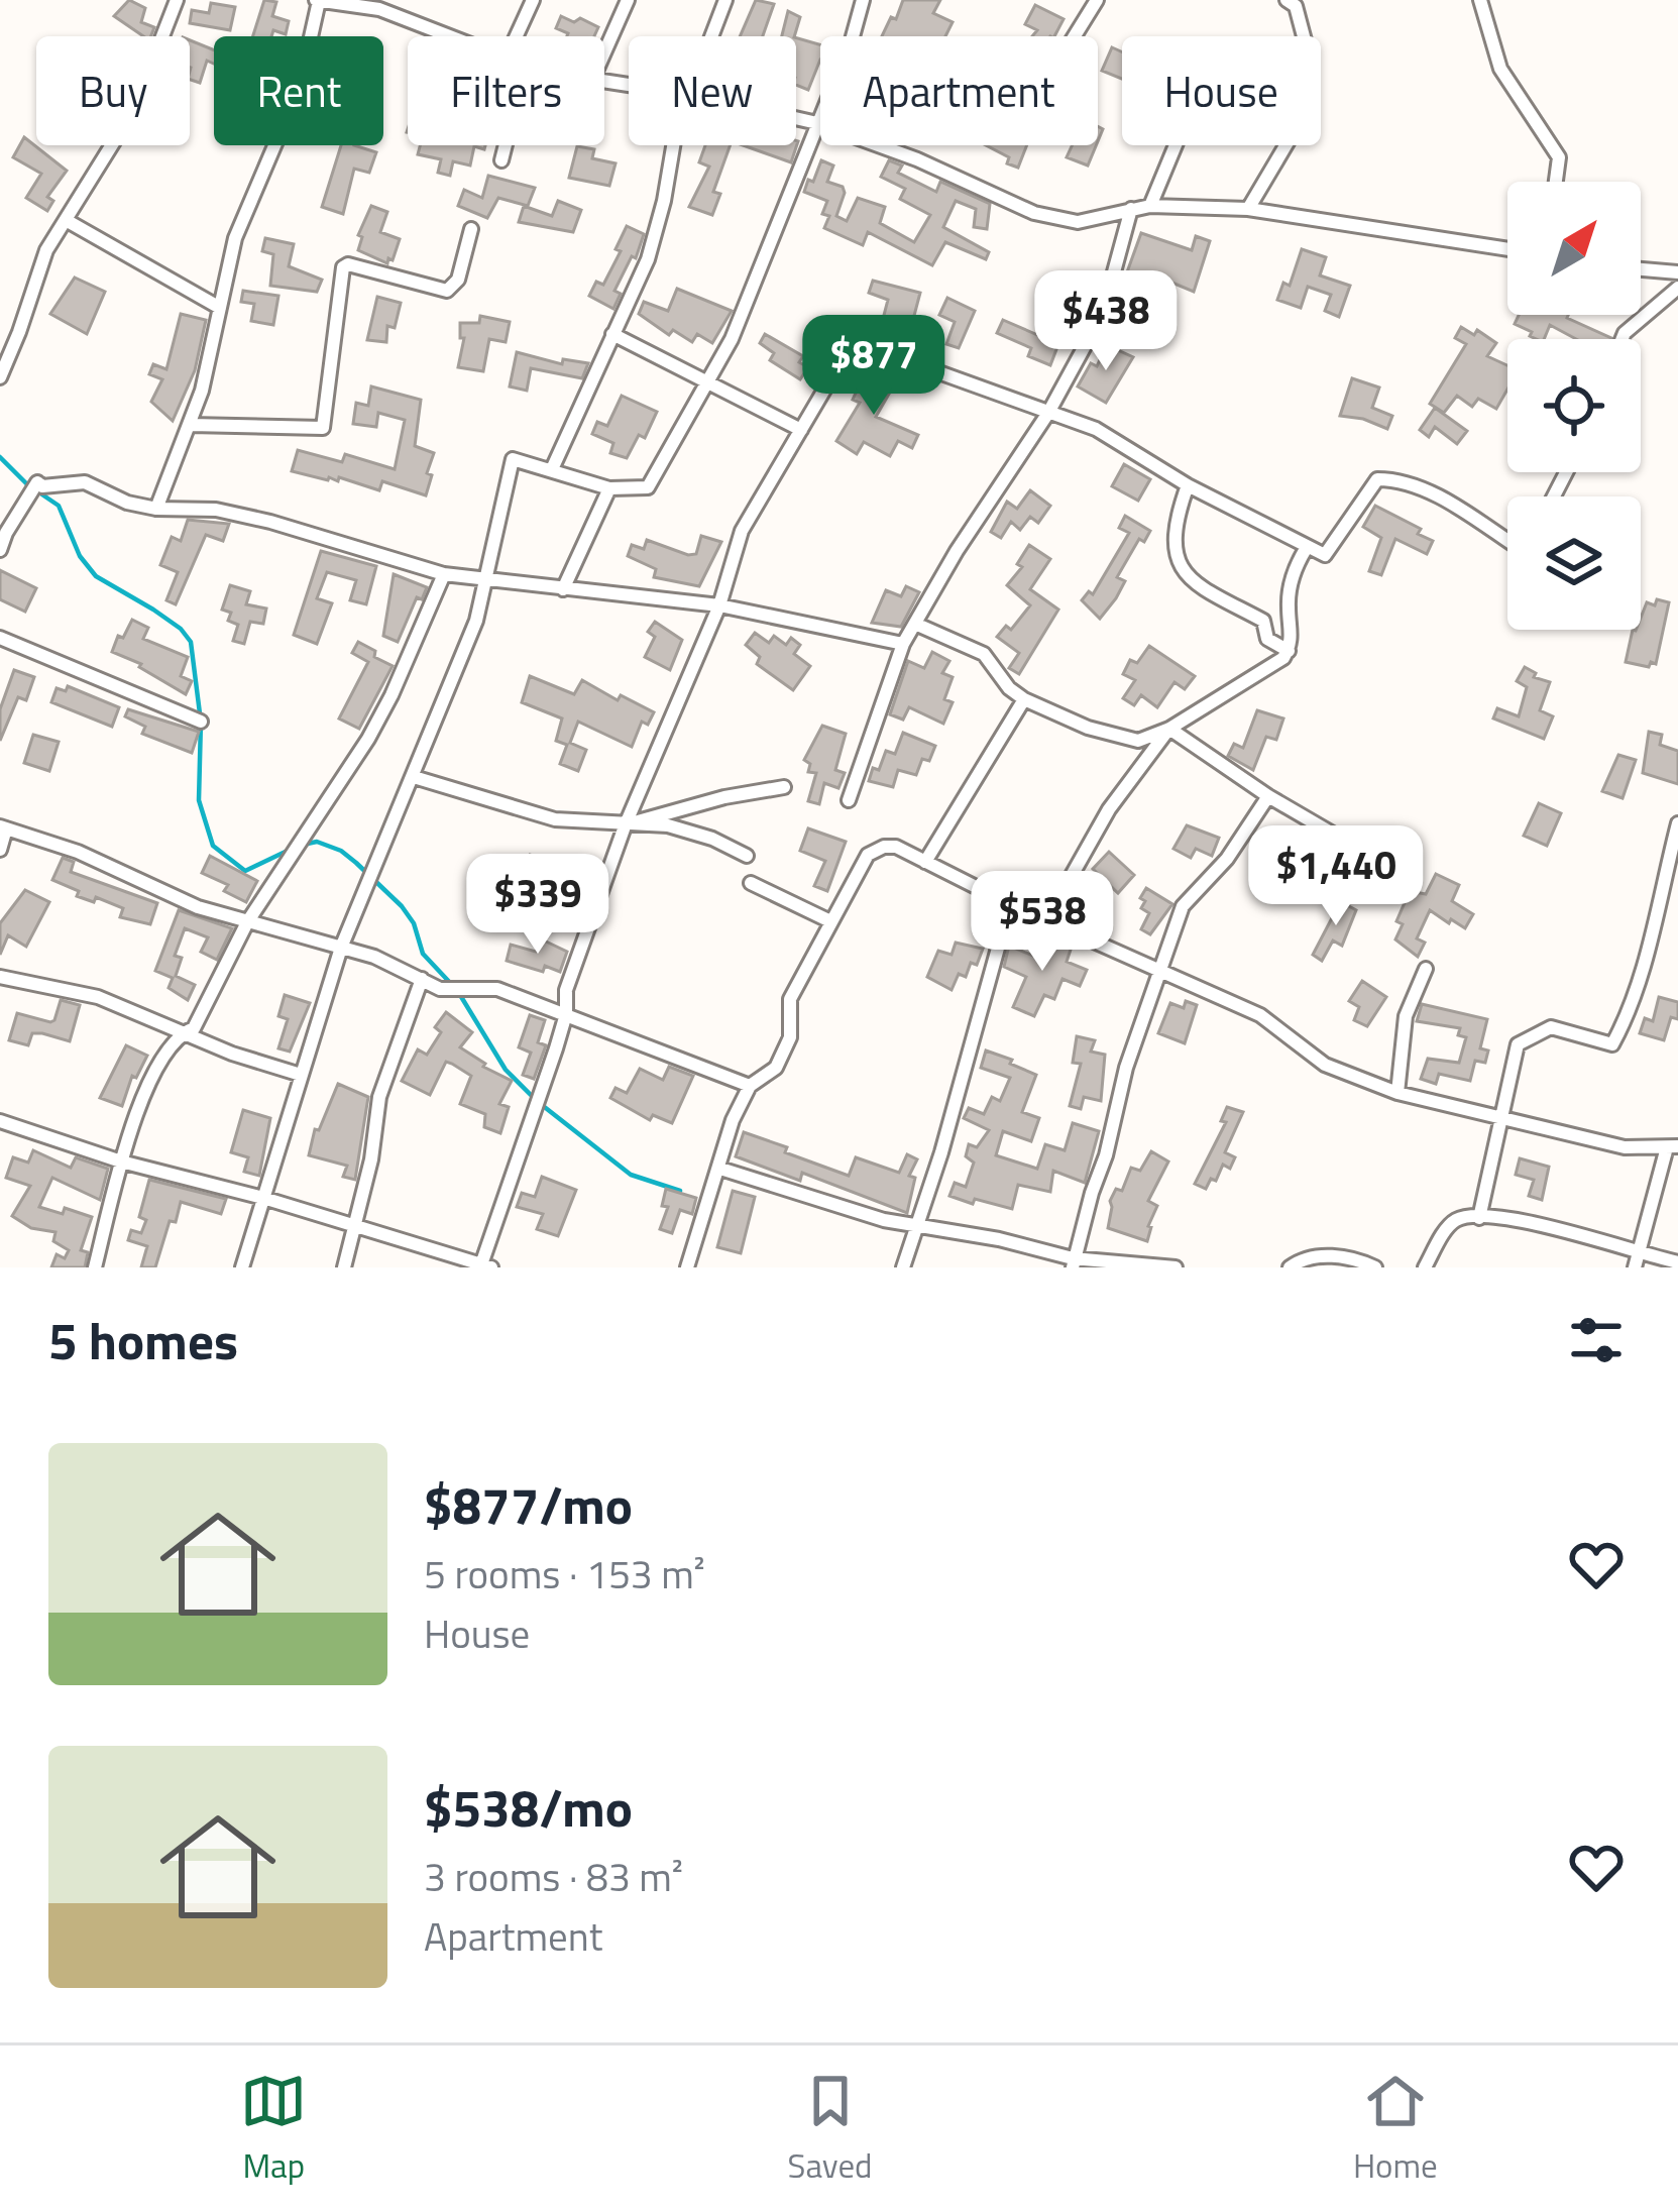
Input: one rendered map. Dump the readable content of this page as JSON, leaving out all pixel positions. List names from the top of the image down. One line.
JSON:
{"north":"top right","page":{"chip":["Buy","Rent","Filters","New","Apartment","House"],"price":["$438","$877","$1,440","$339","$538"],"heading":"5 homes","list":[{"name":"$877/mo","note":"5 rooms · 153 m² · House"},{"name":"$538/mo","note":"3 rooms · 83 m² · Apartment"}],"tabs":["Map","Saved","Home"]}}
